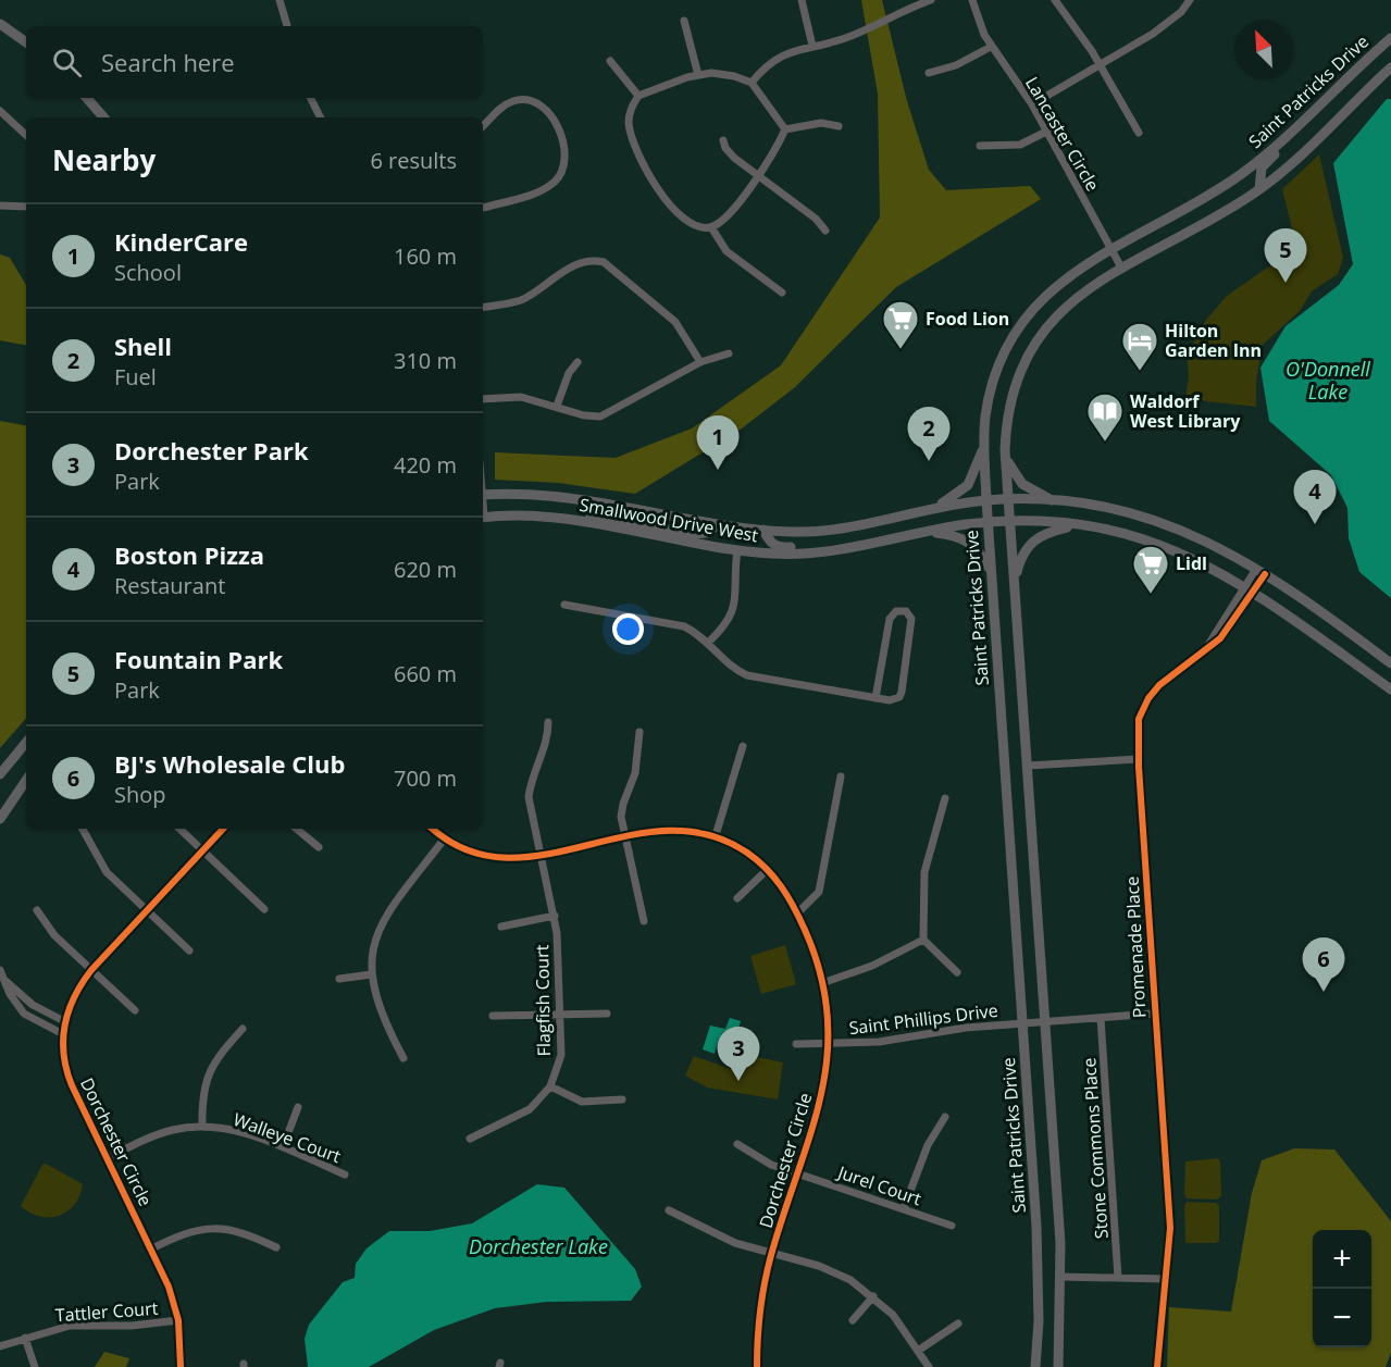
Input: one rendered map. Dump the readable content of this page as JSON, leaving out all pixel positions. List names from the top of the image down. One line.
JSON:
{"streets":{"main road":["Saint Patricks Drive","Smallwood Drive West"],"street":["Lancaster Circle","Promenade Place","Flagfish Court","Saint Phillips Drive","Walleye Court","Dorchester Circle","Stone Commons Place","Jurel Court","Tattler Court"]},"crossings":[["Saint Patricks Drive","Lancaster Circle"],["Saint Patricks Drive","Smallwood Drive West"],["Saint Patricks Drive","Saint Phillips Drive"],["Smallwood Drive West","Promenade Place"],["Promenade Place","Saint Phillips Drive"],["Flagfish Court","Dorchester Circle"],["Saint Phillips Drive","Dorchester Circle"],["Saint Phillips Drive","Stone Commons Place"],["Walleye Court","Dorchester Circle"],["Dorchester Circle","Jurel Court"],["Dorchester Circle","Tattler Court"]],"water":["O'Donnell Lake","Dorchester Lake"],"places":{"supermarket":["Food Lion","Lidl"],"hotel":["Hilton Garden Inn"],"library":["Waldorf West Library"]},"north":"top left","page":{"search":"Search here","heading":["Nearby","6 results"],"list":[{"mark":"1","name":"KinderCare","note":"School","value":"160 m"},{"mark":"2","name":"Shell","note":"Fuel","value":"310 m"},{"mark":"3","name":"Dorchester Park","note":"Park","value":"420 m"},{"mark":"4","name":"Boston Pizza","note":"Restaurant","value":"620 m"},{"mark":"5","name":"Fountain Park","note":"Park","value":"660 m"},{"mark":"6","name":"BJ's Wholesale Club","note":"Shop","value":"700 m"}],"pins":["5","2","1","4","6","3"],"map_buttons":["+","−"]}}
